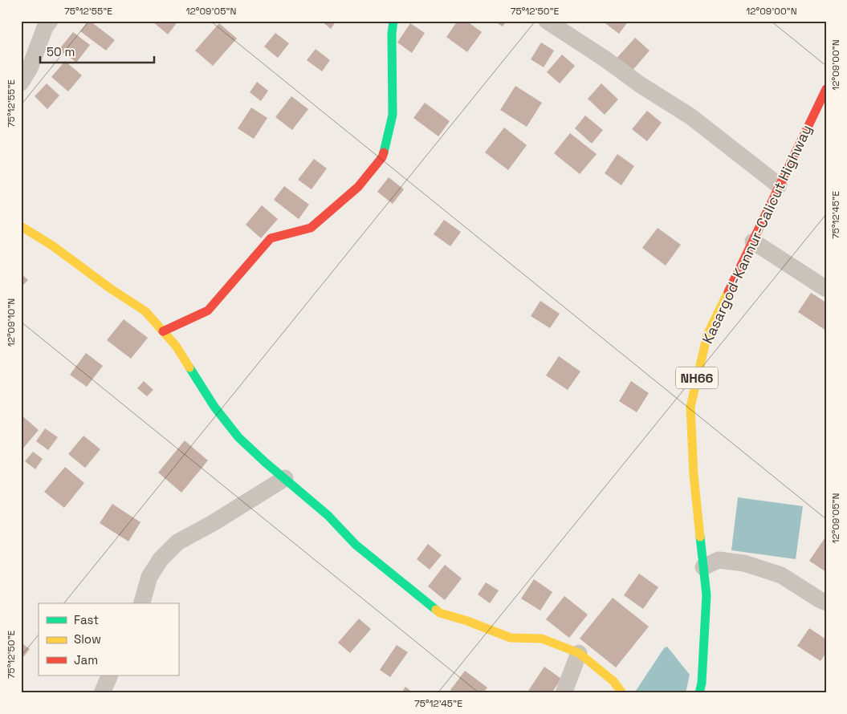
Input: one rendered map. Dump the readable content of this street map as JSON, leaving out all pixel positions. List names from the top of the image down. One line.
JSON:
{"streets":{"main road":["Kasargod-Kannur-Calicut Highway","NH66"]},"legend":["Fast","Slow","Jam"],"scale_bar":"50 m","coordinates":["75°12'55\"E","12°09'05\"N","75°12'50\"E","12°09'00\"N","75°12'45\"E","12°09'10\"N"]}
